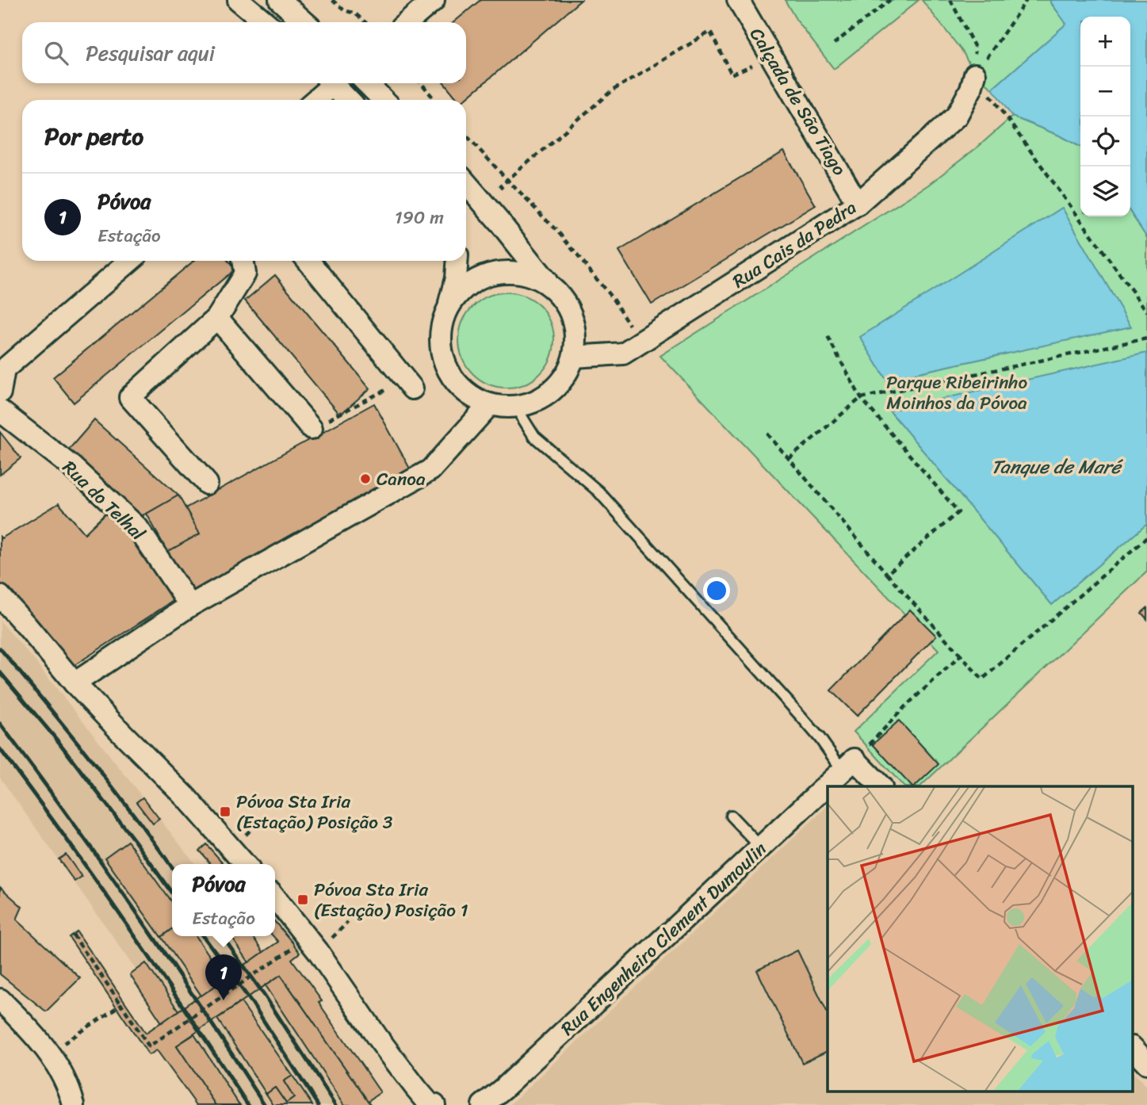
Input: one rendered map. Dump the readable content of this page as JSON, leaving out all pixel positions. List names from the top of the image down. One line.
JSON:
{"streets":{"street":["Calçada de São Tiago","Rua Cais da Pedra","Rua do Telhal","Rua Engenheiro Clement Dumoulin"]},"crossings":[["Calçada de São Tiago","Rua Cais da Pedra"]],"water":["Tanque de Maré"],"parks":["Parque Ribeirinho Moinhos da Póvoa"],"places":{"other":["Canoa"],"transit":["Póvoa Sta Iria (Estação) Posição 3","Póvoa Sta Iria (Estação) Posição 1"]},"page":{"map_buttons":["+","−"],"search":"Pesquisar aqui","heading":"Por perto","list":[{"mark":"1","name":"Póvoa","note":"Estação","value":"190 m"}],"popup":["Póvoa","Estação"],"pins":"1"}}
